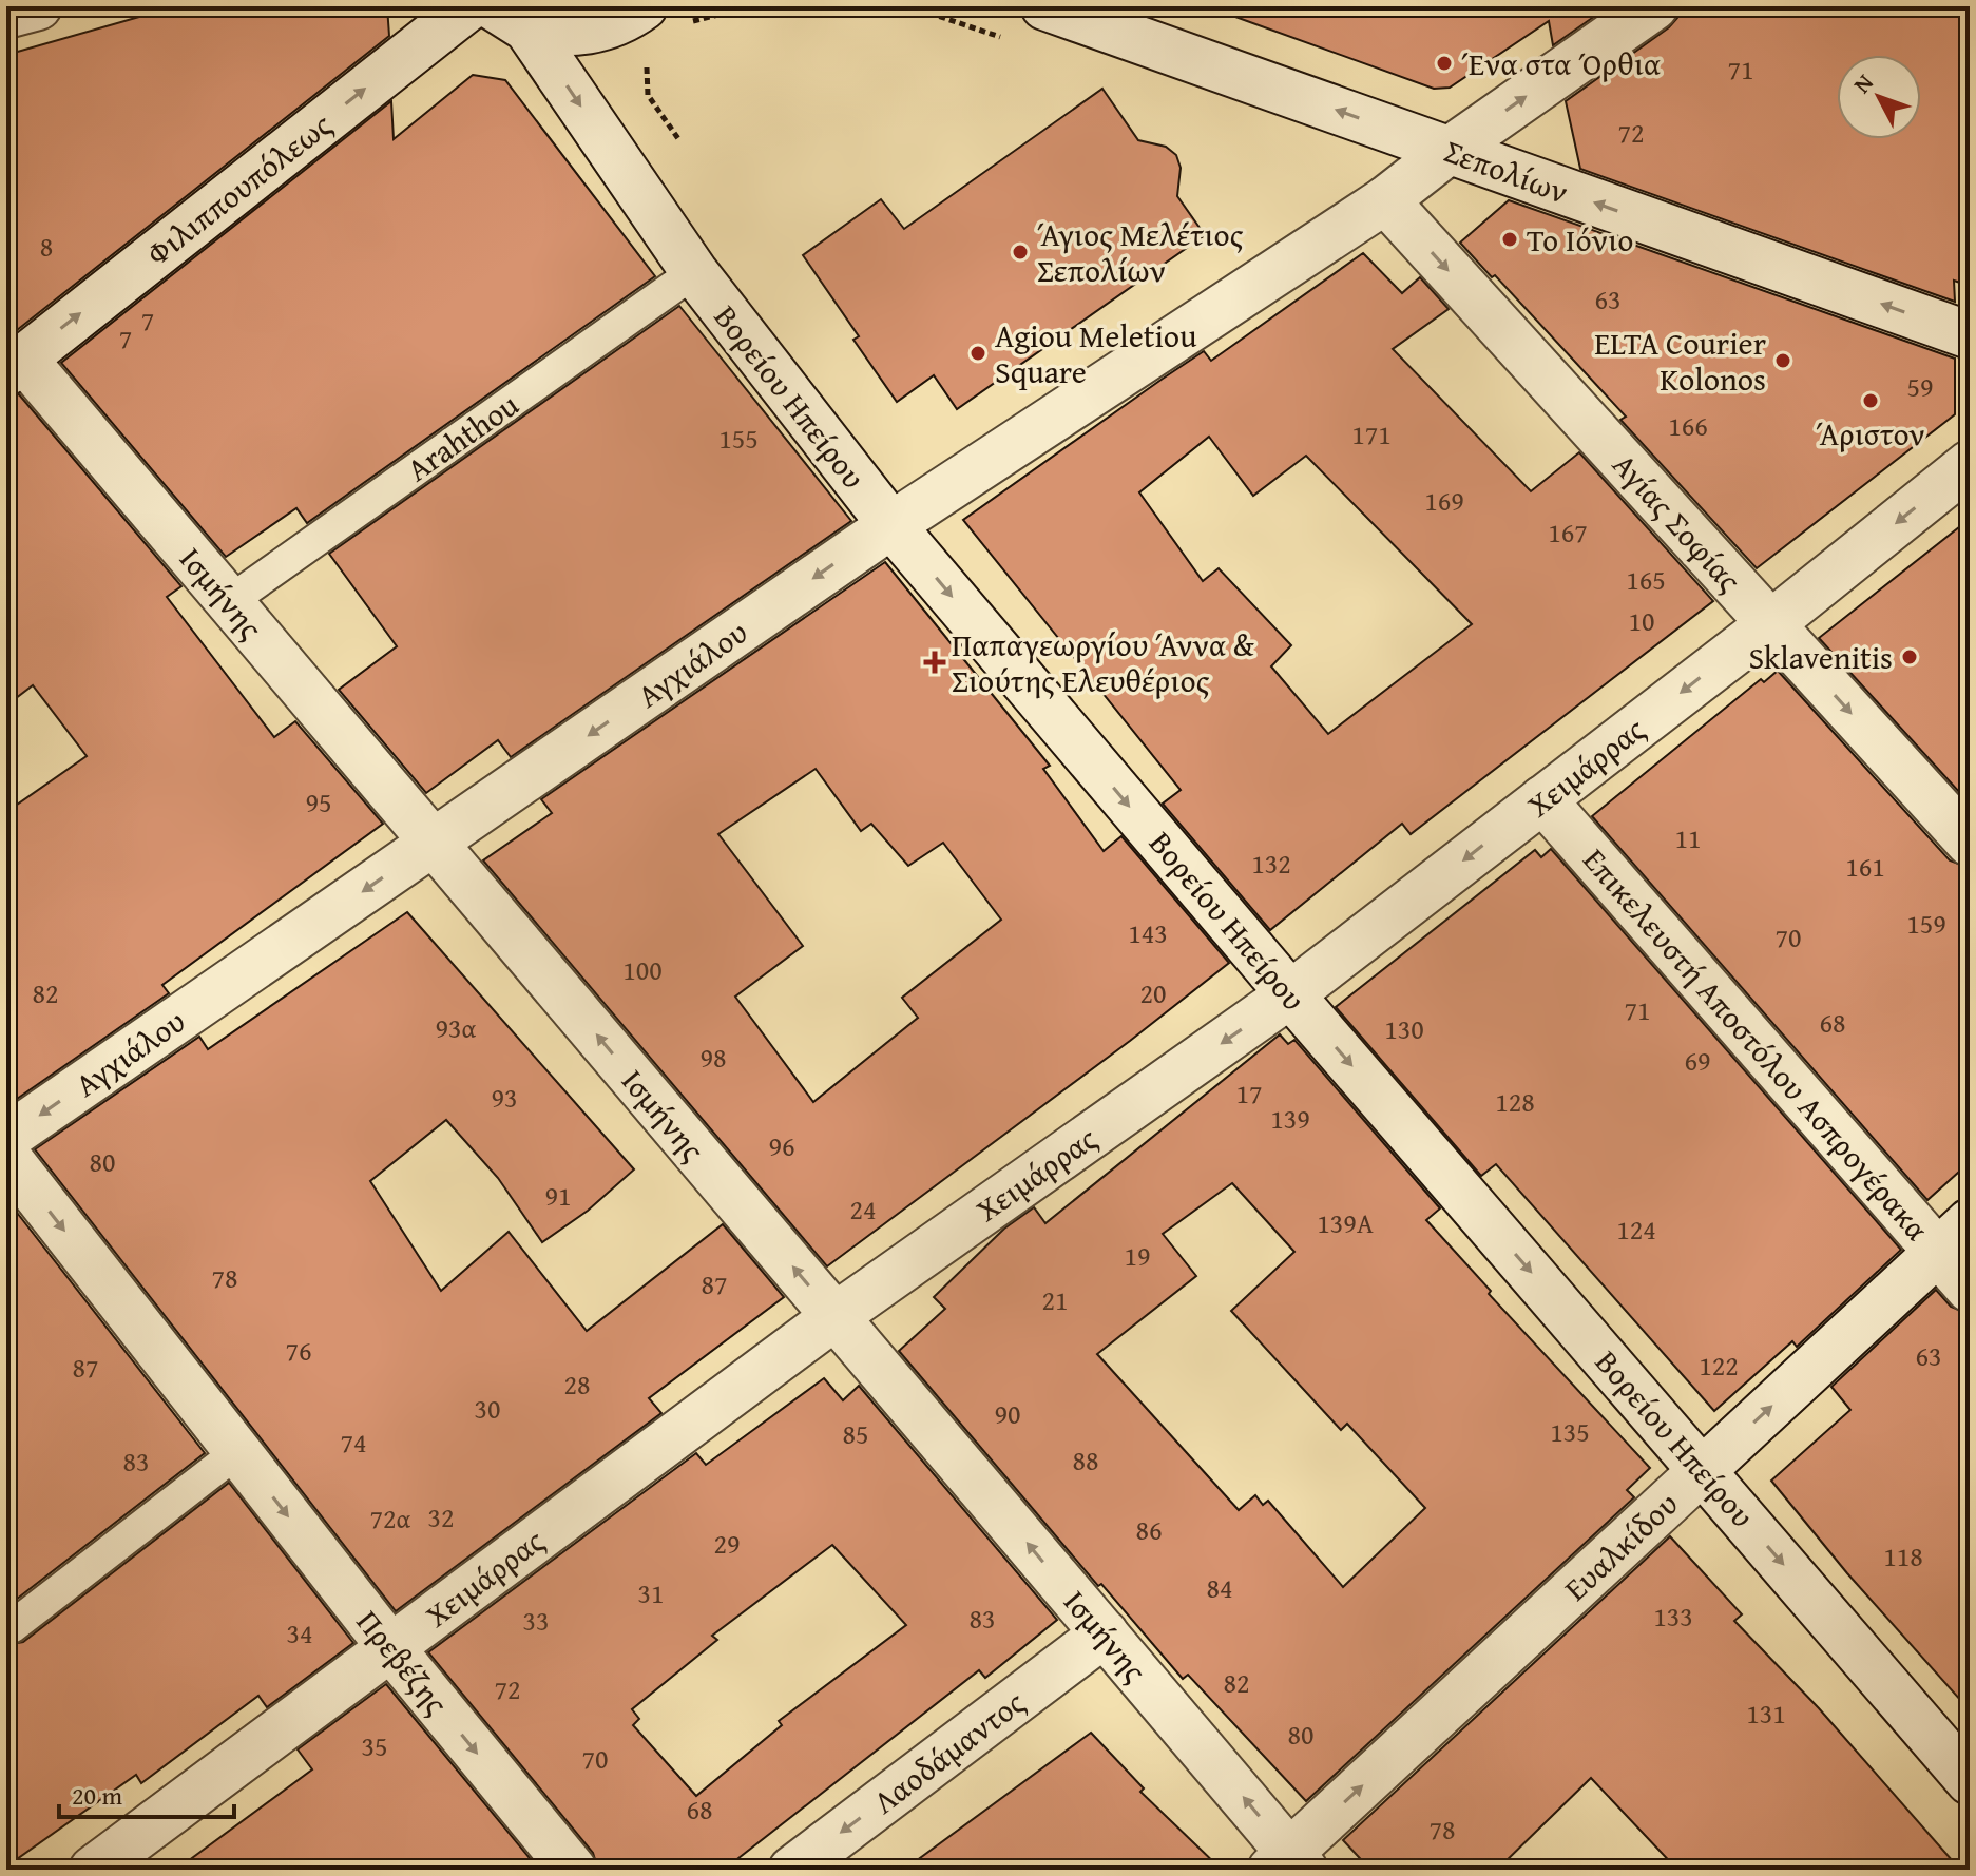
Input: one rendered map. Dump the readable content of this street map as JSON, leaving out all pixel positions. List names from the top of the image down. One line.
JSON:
{"streets":{"street":["Σεπολίων","Φιλιππουπόλεως","Βορείου Ηπείρου","Αγίας Σοφίας","Ισμήνης","Αγχιάλου","Χειμάρρας","Επικελευστή Αποστόλου Ασπρογέρακα","Ευαλκίδου","Πρεβέζης","Λαοδάμαντος"],"lane":["Arahthou"]},"crossings":[["Σεπολίων","Αγχιάλου"],["Φιλιππουπόλεως","Ισμήνης"],["Βορείου Ηπείρου","Arahthou"],["Βορείου Ηπείρου","Αγχιάλου"],["Βορείου Ηπείρου","Χειμάρρας"],["Βορείου Ηπείρου","Ευαλκίδου"],["Arahthou","Ισμήνης"],["Αγίας Σοφίας","Αγχιάλου"],["Αγίας Σοφίας","Χειμάρρας"],["Ισμήνης","Αγχιάλου"],["Ισμήνης","Χειμάρρας"],["Ισμήνης","Ευαλκίδου"],["Ισμήνης","Λαοδάμαντος"],["Χειμάρρας","Επικελευστή Αποστόλου Ασπρογέρακα"],["Χειμάρρας","Πρεβέζης"],["Επικελευστή Αποστόλου Ασπρογέρακα","Ευαλκίδου"]],"one_way":["Σεπολίων","Φιλιππουπόλεως","Βορείου Ηπείρου","Αγίας Σοφίας","Ισμήνης","Χειμάρρας","Ευαλκίδου","Πρεβέζης","Λαοδάμαντος"],"places":{"other":["Ένα στα Όρθια","Το Ιόνιο","Άγιος Μελέτιος Σεπολίων","Agiou Meletiou Square","ΕLTA Courier Kolonos","Άριστον","Sklavenitis"],"health":["Παπαγεωργίου Άννα & Σιούτης Ελευθέριος"]},"house_numbers":["71","72","8","63","7","7","59","166","171","155","169","167","165","10","95","11","132","161","159","143","70","100","82","20","71","68","93α","130","98","69","17","93","128","139","96","80","91","24","139Α","124","19","78","87","21","76","63","122","87","28","30","90","135","85","74","88","83","32","72α","86","29","118","84","31","133","83","33","34","82","72","131","80","35","70","68","78"],"scale_bar":"20 m","north":"top left"}
